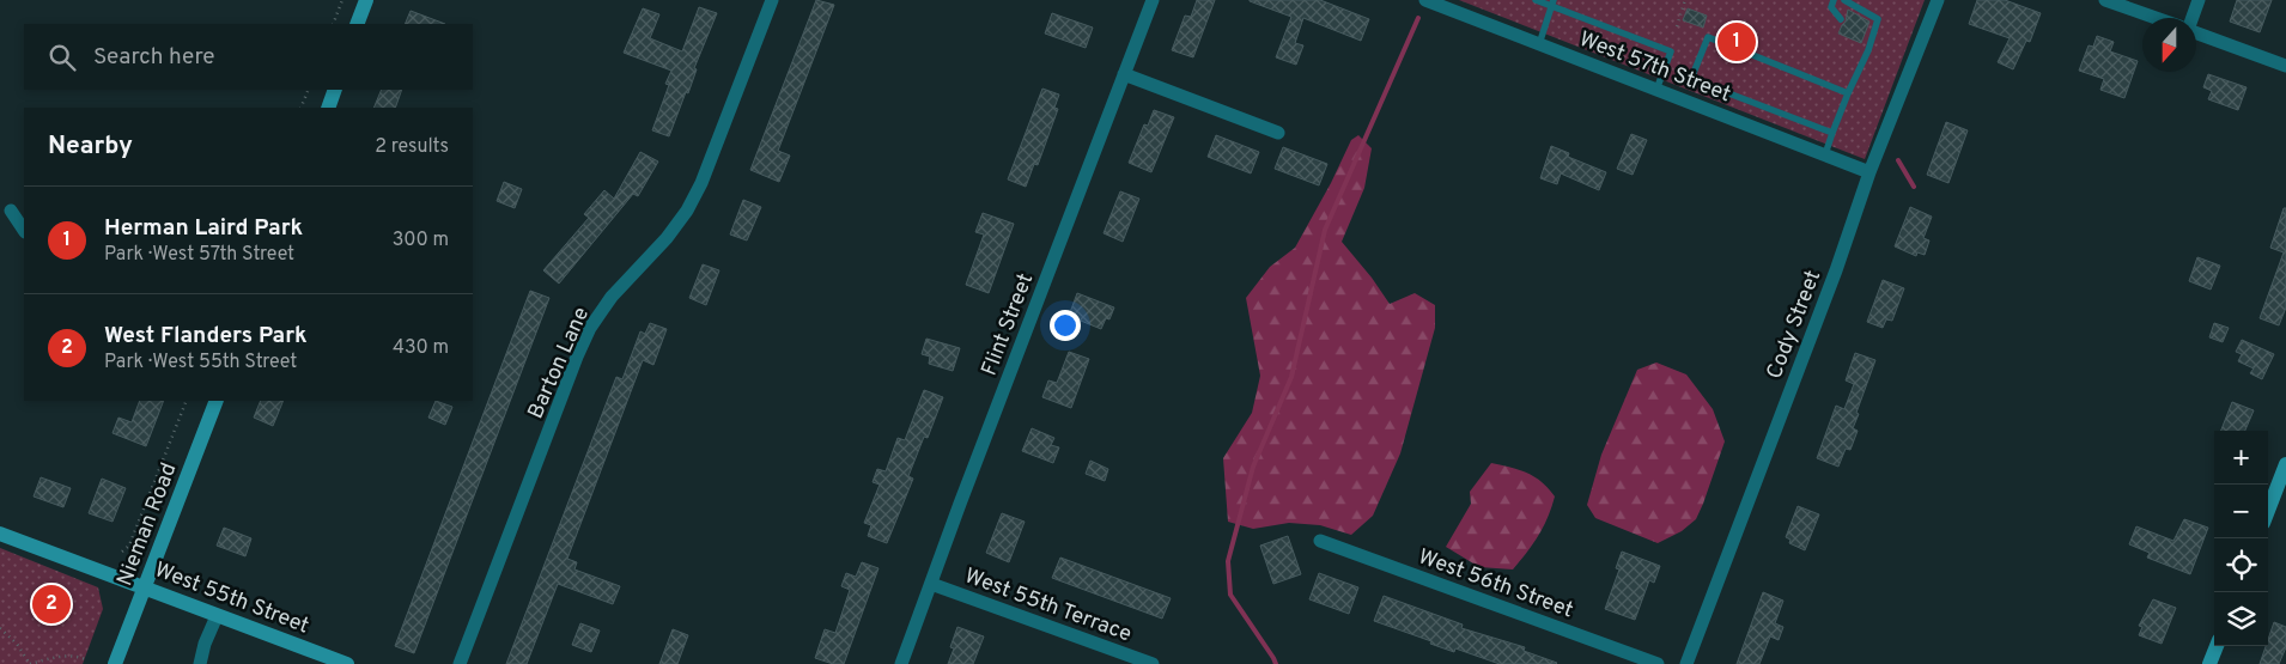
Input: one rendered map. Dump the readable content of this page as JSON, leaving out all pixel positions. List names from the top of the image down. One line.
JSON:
{"streets":{"street":["West 57th Street","Flint Street","Cody Street","Barton Lane","Nieman Road","West 56th Street","West 55th Street","West 55th Terrace"]},"crossings":[["West 57th Street","Cody Street"],["Flint Street","West 55th Terrace"],["Nieman Road","West 55th Street"]],"north":"bottom","page":{"pins":["1","2"],"search":"Search here","heading":["Nearby","2 results"],"list":[{"mark":"1","name":"Herman Laird Park","note":"Park · West 57th Street","value":"300 m"},{"mark":"2","name":"West Flanders Park","note":"Park · West 55th Street","value":"430 m"}],"map_buttons":["+","−"]}}
